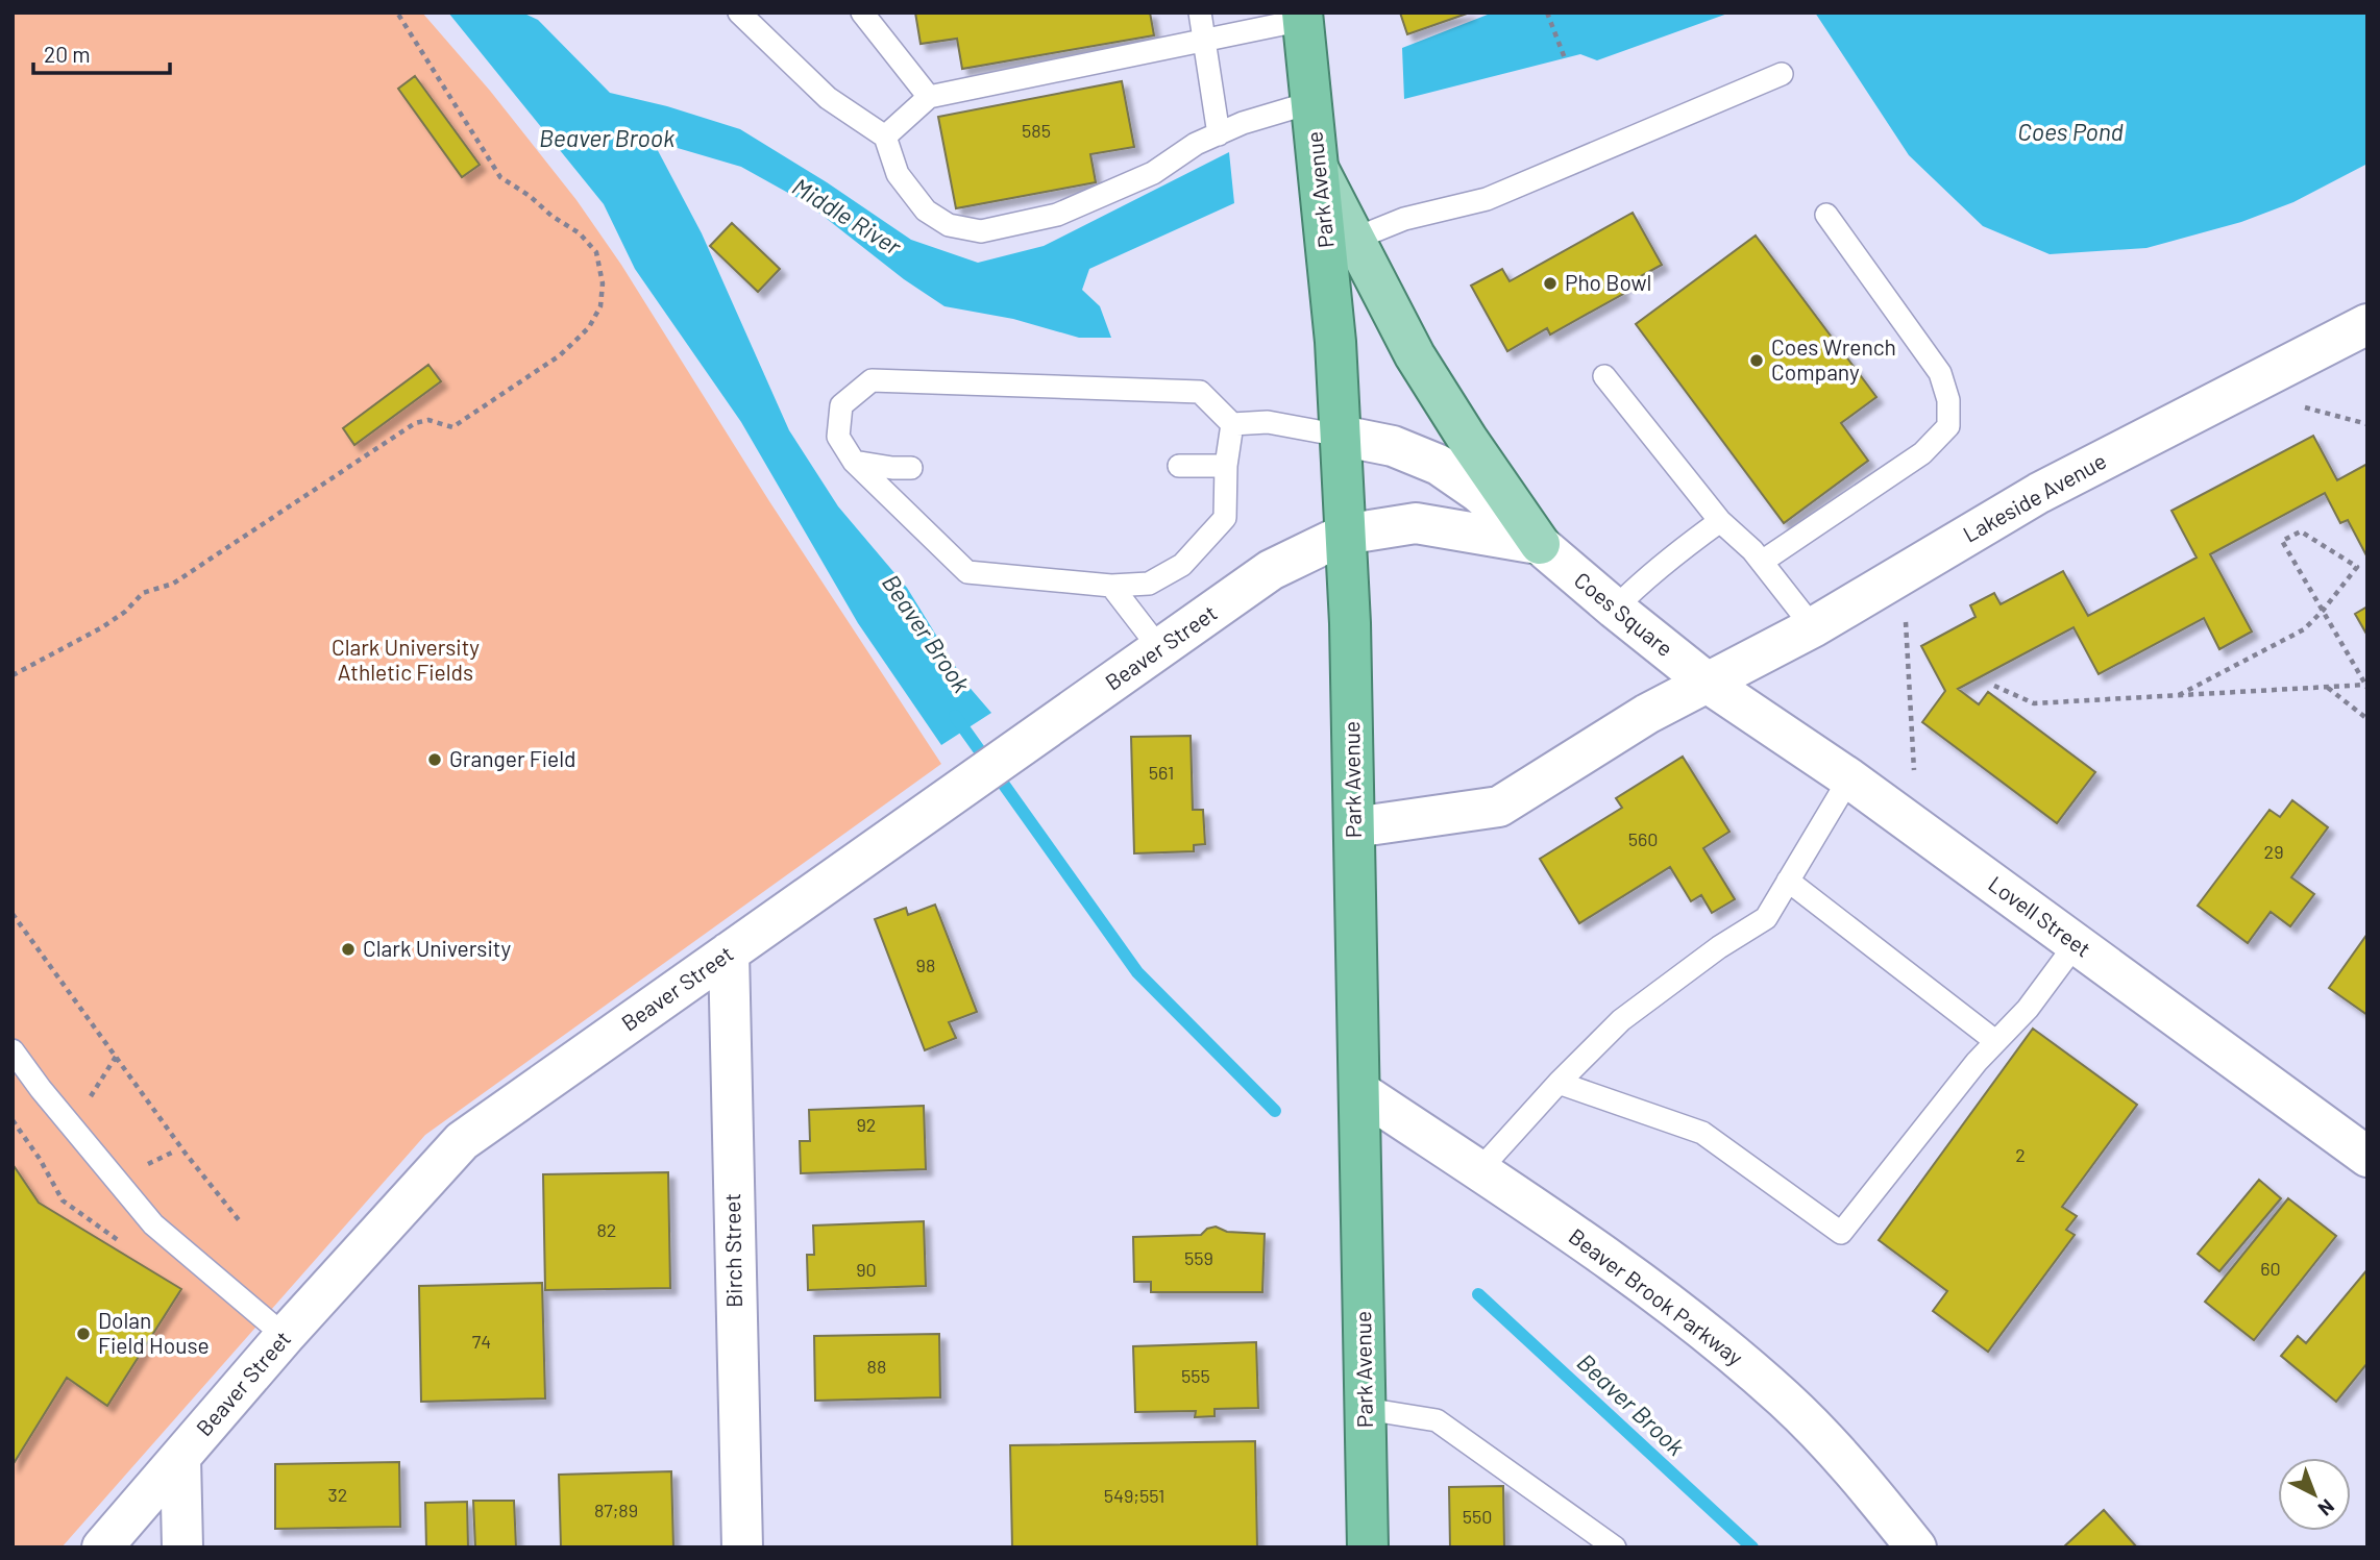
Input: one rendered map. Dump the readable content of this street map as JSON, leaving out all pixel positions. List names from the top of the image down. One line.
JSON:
{"streets":{"highway":["Park Avenue"],"street":["Lakeside Avenue","Coes Square","Beaver Street","Lovell Street","Birch Street","Beaver Brook Parkway"]},"crossings":[["Park Avenue","Lakeside Avenue"],["Park Avenue","Coes Square"],["Park Avenue","Beaver Street"],["Park Avenue","Beaver Brook Parkway"],["Lakeside Avenue","Coes Square"],["Lakeside Avenue","Lovell Street"],["Coes Square","Lovell Street"],["Beaver Street","Birch Street"]],"water":["Coes Pond","Beaver Brook","Middle River"],"parks":["Clark University Athletic Fields"],"places":["Pho Bowl","Coes Wrench Company","Granger Field","Clark University","Dolan Field House"],"house_numbers":["585","561","560","29","98","92","2","82","559","60","90","74","88","555","32","549;551","87;89","550"],"scale_bar":"20 m","north":"bottom right"}
